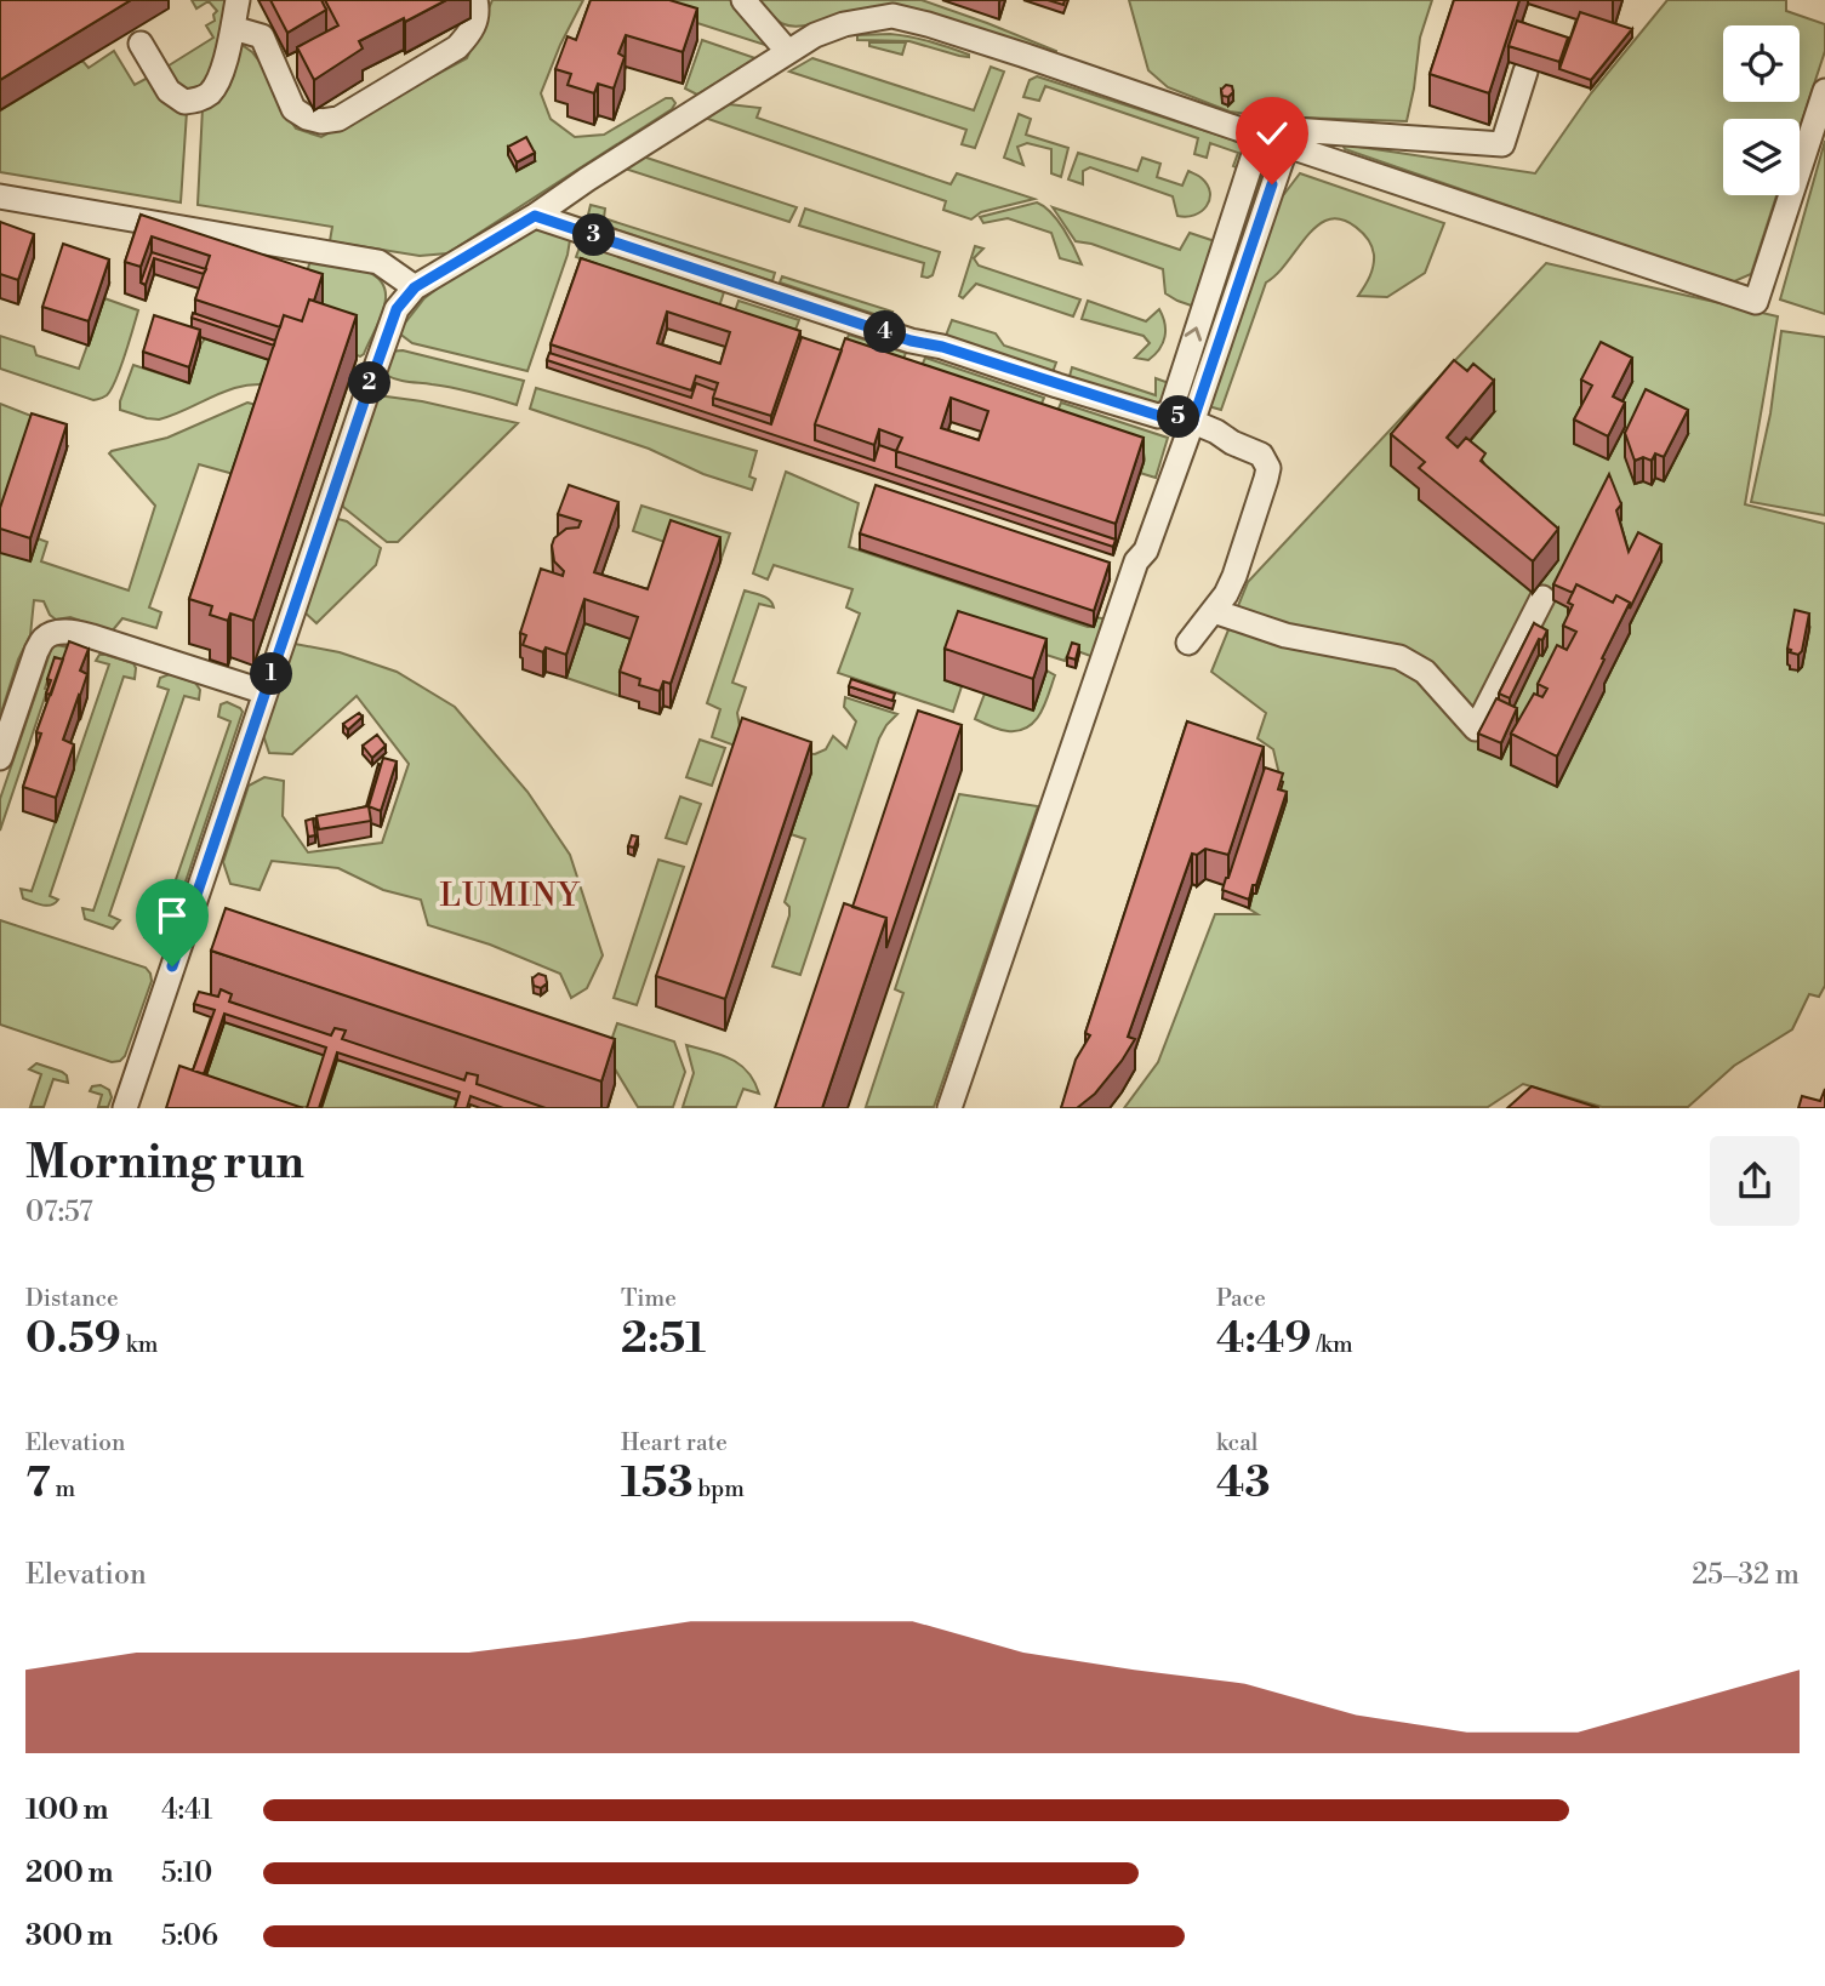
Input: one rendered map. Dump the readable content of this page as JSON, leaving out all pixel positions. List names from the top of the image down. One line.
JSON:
{"districts":["LUMINY"],"page":{"pins":["3","4","2","5","1"],"heading":["Morning run","07:57"],"stats":[["Distance","0.59 km"],["Time","2:51"],["Pace","4:49 /km"],["Elevation","7 m"],["Heart rate","153 bpm"],["kcal","43"]],"chart":["Elevation","25–32 m"],"list":[{"name":"100 m","note":"4:41"},{"name":"200 m","note":"5:10"},{"name":"300 m","note":"5:06"}]}}
